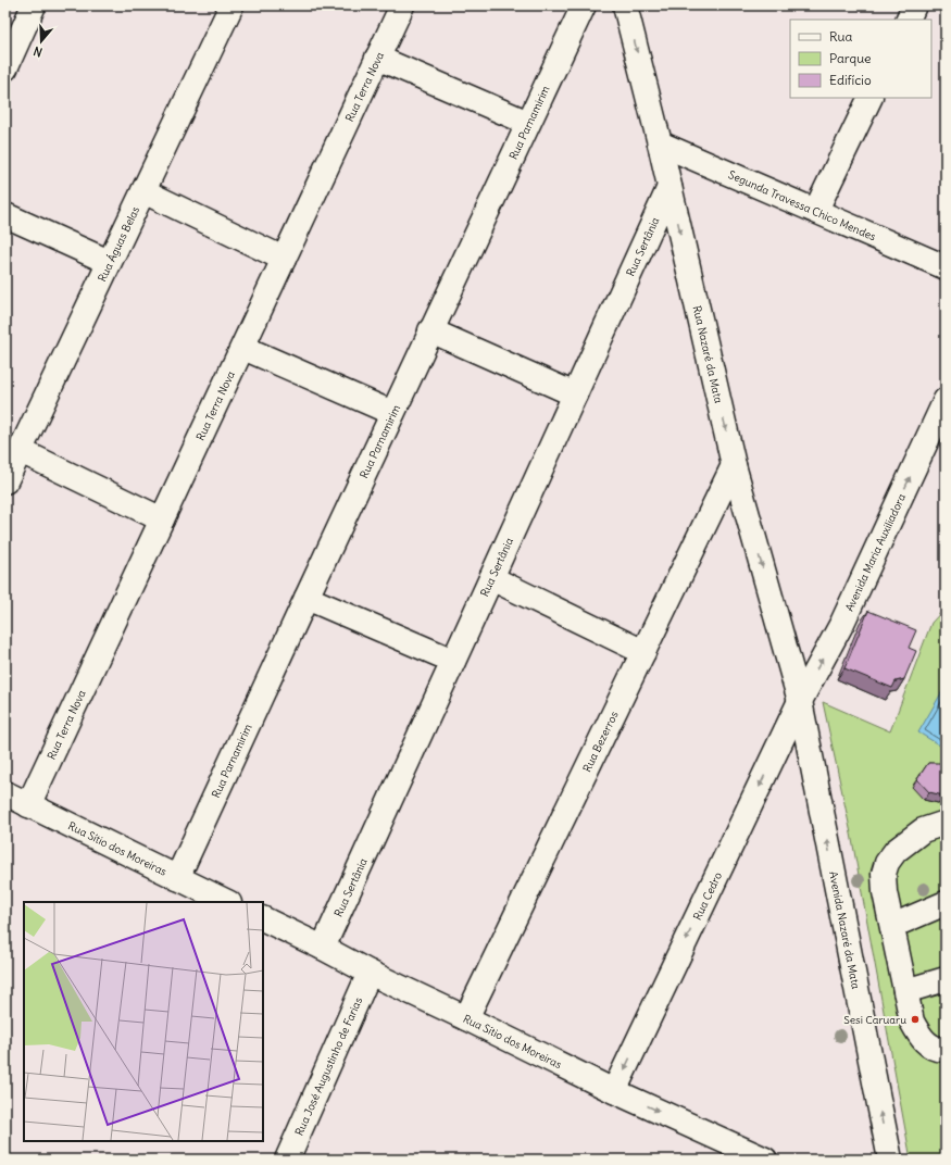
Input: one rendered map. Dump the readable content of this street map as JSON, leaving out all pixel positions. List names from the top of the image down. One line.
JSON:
{"streets":{"street":["Rua Terra Nova","Rua Parnamirim","Segunda Travessa Chico Mendes","Rua Águas Belas","Rua Sertânia","Rua Nazaré da Mata","Avenida Maria Auxiliadora","Rua Bezerros","Rua Sítio dos Moreiras","Rua Cedro","Avenida Nazaré da Mata","Rua José Augustinho de Farias"]},"crossings":[["Rua Terra Nova","Rua Sítio dos Moreiras"],["Rua Parnamirim","Rua Sítio dos Moreiras"],["Segunda Travessa Chico Mendes","Rua Nazaré da Mata"],["Rua Sertânia","Rua Nazaré da Mata"],["Rua Sertânia","Rua Sítio dos Moreiras"],["Rua Nazaré da Mata","Avenida Maria Auxiliadora"],["Rua Nazaré da Mata","Rua Bezerros"],["Rua Nazaré da Mata","Rua Cedro"],["Rua Nazaré da Mata","Avenida Nazaré da Mata"],["Avenida Maria Auxiliadora","Rua Cedro"],["Avenida Maria Auxiliadora","Avenida Nazaré da Mata"],["Rua Bezerros","Rua Sítio dos Moreiras"],["Rua Sítio dos Moreiras","Rua Cedro"],["Rua Sítio dos Moreiras","Rua José Augustinho de Farias"],["Rua Cedro","Avenida Nazaré da Mata"]],"one_way":["Rua Nazaré da Mata","Avenida Maria Auxiliadora","Rua Cedro","Avenida Nazaré da Mata"],"places":["Sesi Caruaru"],"legend":["Rua","Parque","Edifício"],"north":"bottom"}
